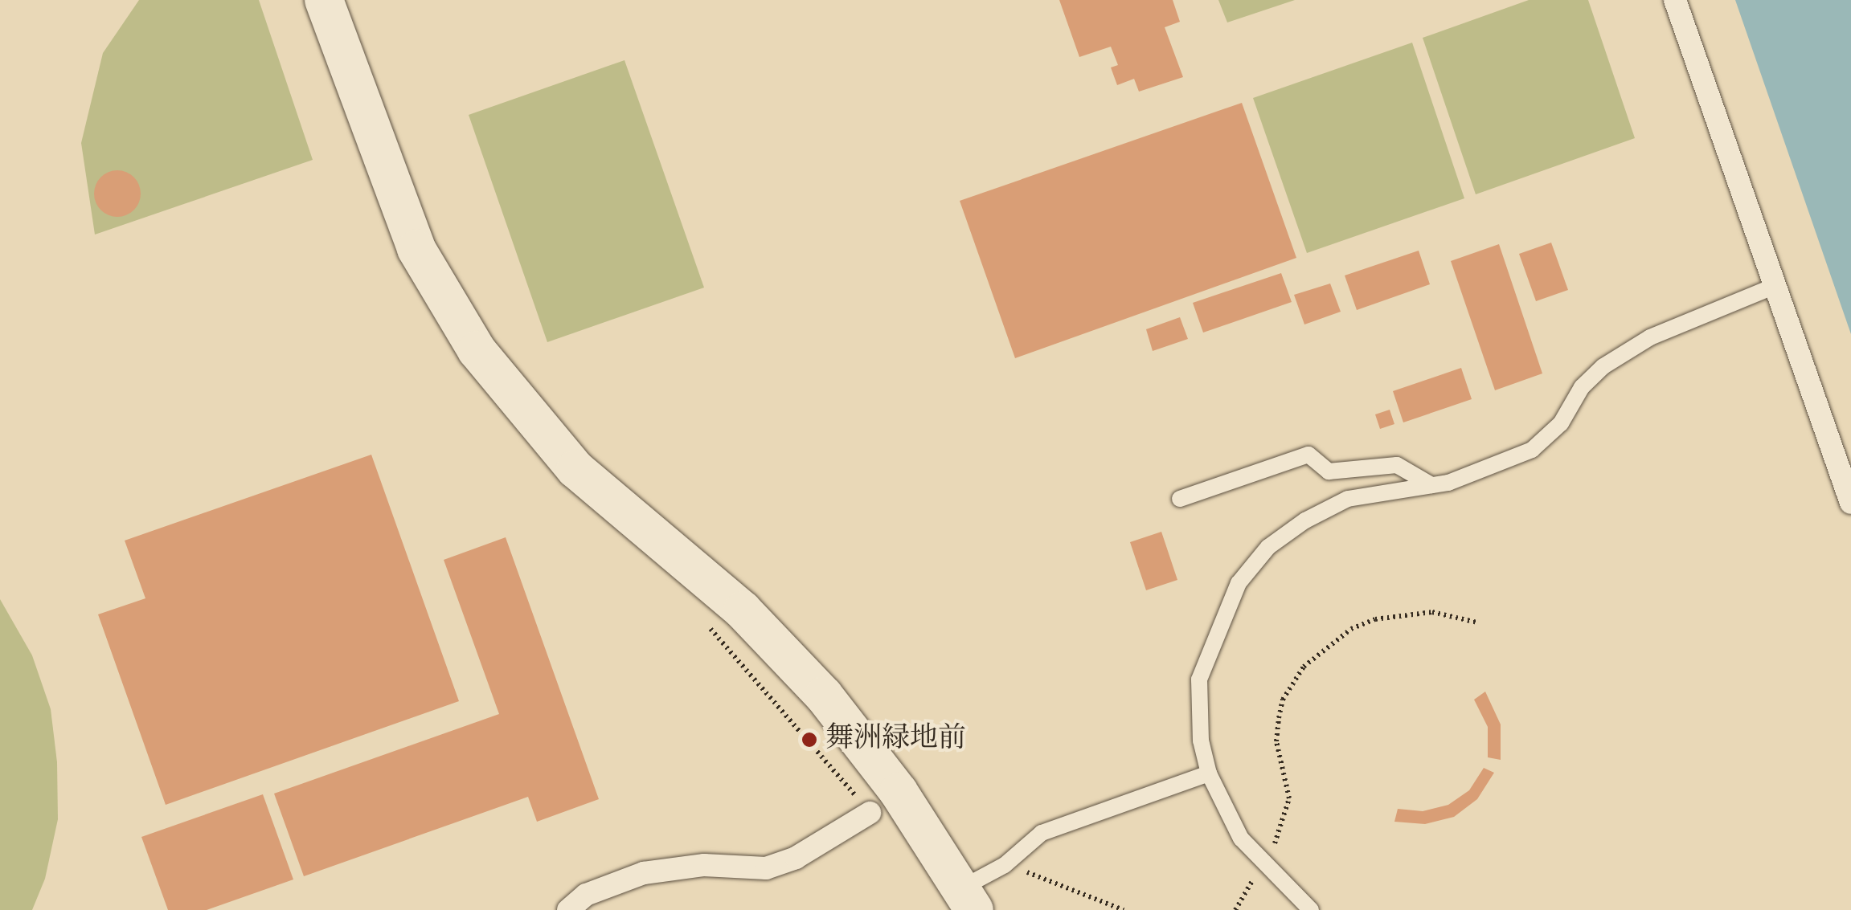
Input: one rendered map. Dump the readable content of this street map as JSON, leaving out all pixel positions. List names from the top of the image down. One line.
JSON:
{"places":["舞洲緑地前"]}
